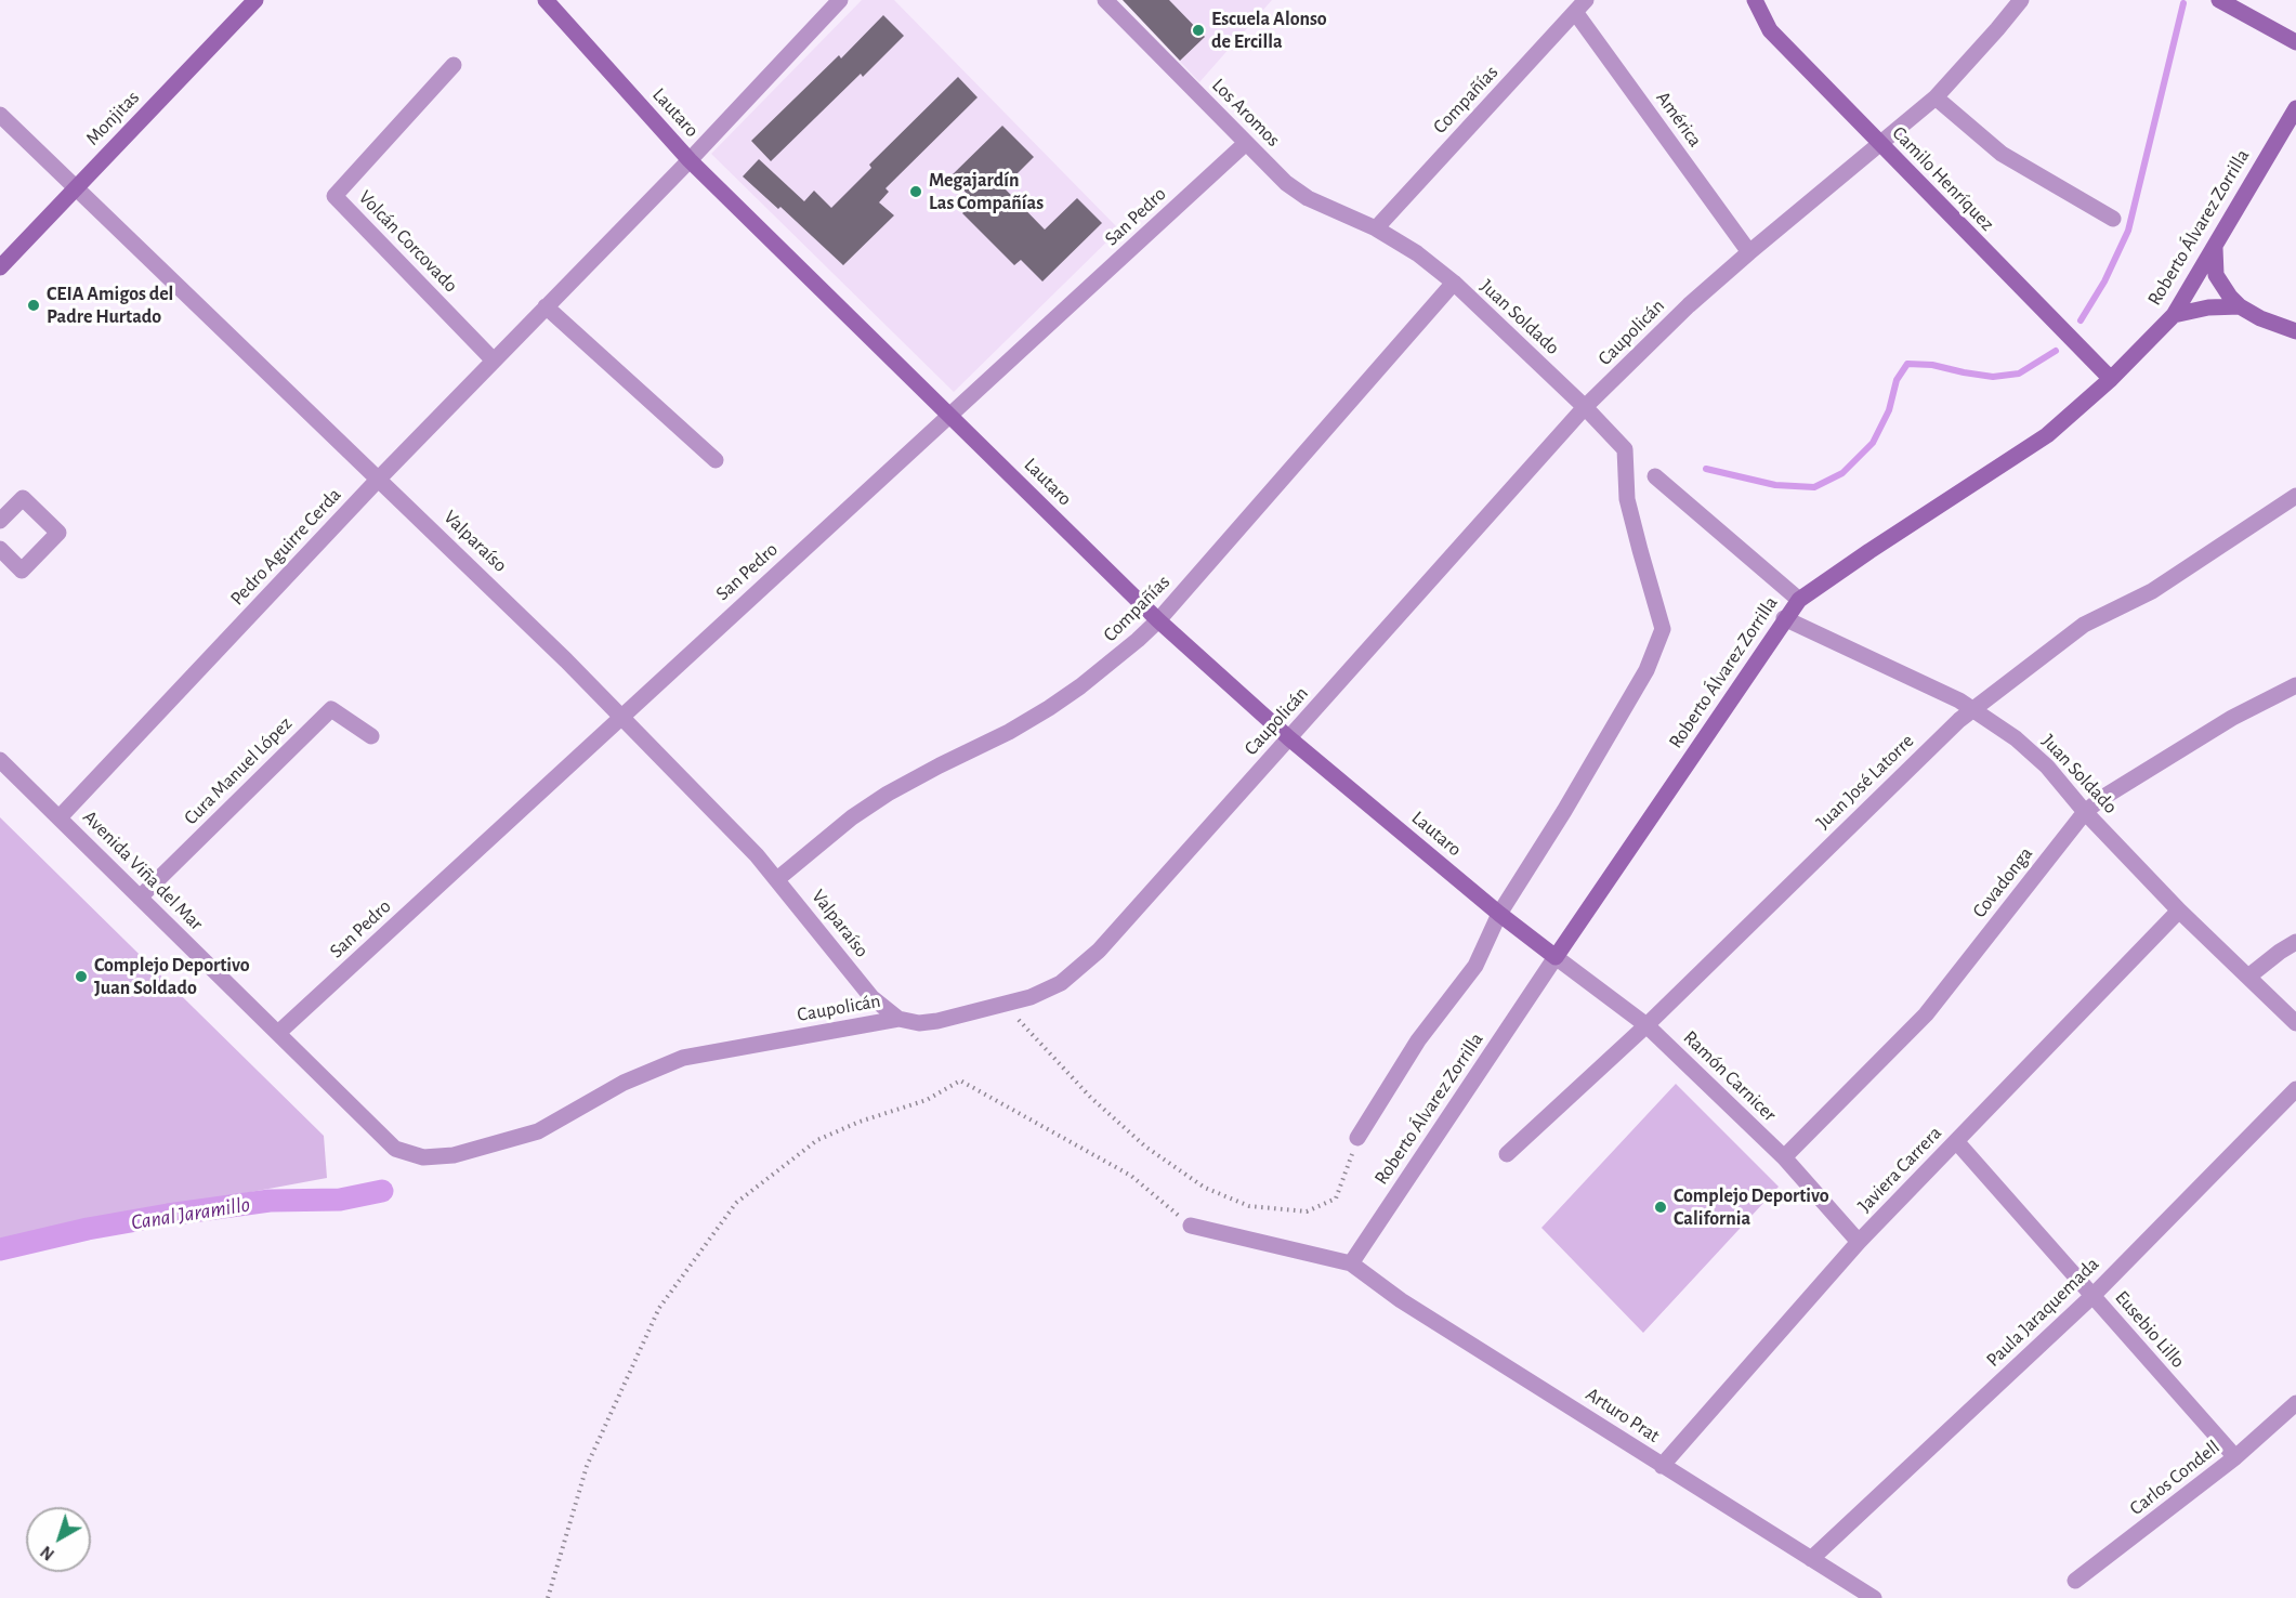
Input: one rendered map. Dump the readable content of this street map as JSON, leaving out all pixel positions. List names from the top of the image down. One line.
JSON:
{"streets":{"street":["Compañías","Lautaro","Los Aromos","Monjitas","América","Camilo Henríquez","San Pedro","Roberto Álvarez Zorrilla","Volcán Corcovado","Juan Soldado","Caupolicán","Valparaíso","Pedro Aguirre Cerda","Cura Manuel López","Juan José Latorre","Avenida Viña del Mar","Covadonga","Ramón Carnicer","Javiera Carrera","Paula Jaraquemada","Eusebio Lillo","Arturo Prat","Carlos Condell"]},"crossings":[["Compañías","Lautaro"],["Compañías","Los Aromos"],["Compañías","América"],["Compañías","Juan Soldado"],["Compañías","Valparaíso"],["Lautaro","San Pedro"],["Lautaro","Roberto Álvarez Zorrilla"],["Lautaro","Juan Soldado"],["Lautaro","Caupolicán"],["Lautaro","Pedro Aguirre Cerda"],["Lautaro","Ramón Carnicer"],["Los Aromos","San Pedro"],["Los Aromos","Juan Soldado"],["Monjitas","Valparaíso"],["América","Caupolicán"],["Camilo Henríquez","Roberto Álvarez Zorrilla"],["Camilo Henríquez","Caupolicán"],["San Pedro","Valparaíso"],["San Pedro","Avenida Viña del Mar"],["Roberto Álvarez Zorrilla","Juan Soldado"],["Roberto Álvarez Zorrilla","Ramón Carnicer"],["Roberto Álvarez Zorrilla","Arturo Prat"],["Volcán Corcovado","Pedro Aguirre Cerda"],["Juan Soldado","Caupolicán"],["Juan Soldado","Juan José Latorre"],["Juan Soldado","Covadonga"],["Juan Soldado","Javiera Carrera"],["Caupolicán","Valparaíso"],["Caupolicán","Avenida Viña del Mar"],["Valparaíso","Pedro Aguirre Cerda"],["Pedro Aguirre Cerda","Avenida Viña del Mar"],["Cura Manuel López","Avenida Viña del Mar"],["Juan José Latorre","Ramón Carnicer"],["Covadonga","Ramón Carnicer"],["Ramón Carnicer","Javiera Carrera"],["Javiera Carrera","Eusebio Lillo"],["Javiera Carrera","Arturo Prat"],["Paula Jaraquemada","Eusebio Lillo"],["Paula Jaraquemada","Arturo Prat"],["Eusebio Lillo","Carlos Condell"]],"water":["Canal Jaramillo"],"places":["Escuela Alonso de Ercilla","Megajardín Las Compañías","CEIA Amigos del Padre Hurtado","Complejo Deportivo Juan Soldado","Complejo Deportivo California"],"north":"bottom left"}
